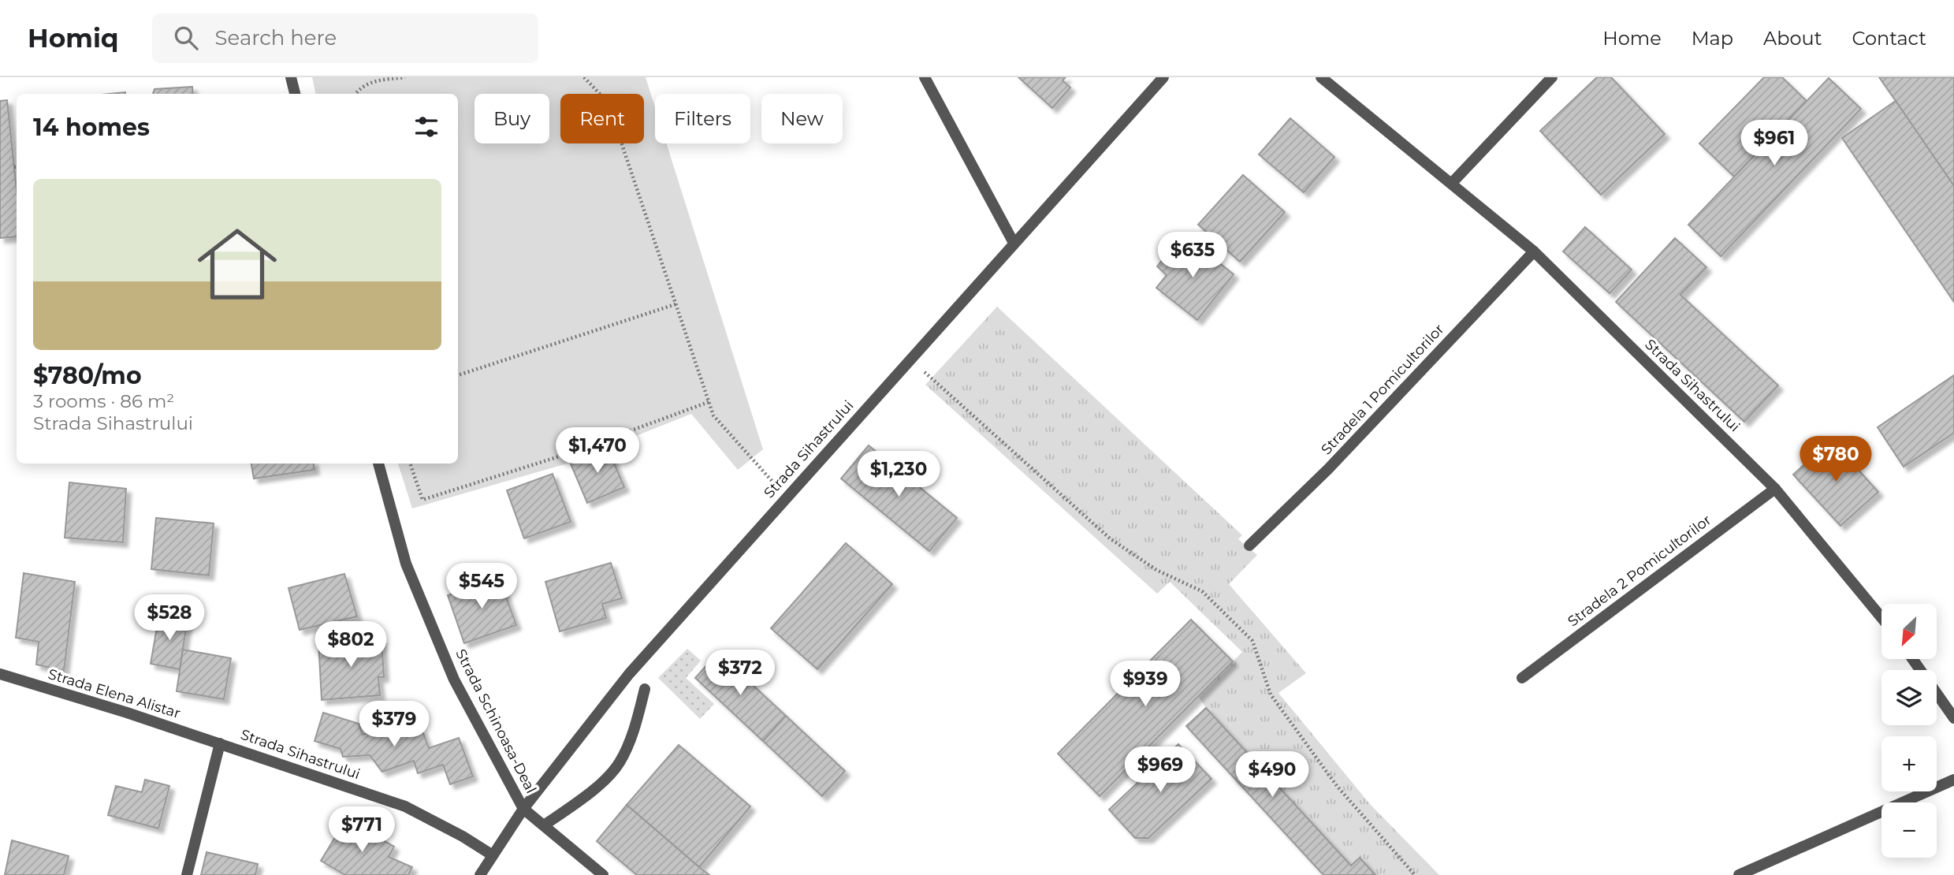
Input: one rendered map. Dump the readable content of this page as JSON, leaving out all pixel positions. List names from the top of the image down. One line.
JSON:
{"streets":{"street":["Strada Sihastrului","Stradela 1 Pomicultorilor","Stradela 2 Pomicultorilor","Strada Elena Alistar","Strada Schinoasa-Deal"]},"crossings":[["Strada Sihastrului","Stradela 1 Pomicultorilor"],["Strada Sihastrului","Stradela 2 Pomicultorilor"],["Strada Sihastrului","Strada Elena Alistar"],["Strada Sihastrului","Strada Schinoasa-Deal"]],"north":"bottom left","page":{"header":"Homiq","search":"Search here","nav":["Home","Map","About","Contact"],"chip":["Buy","Rent","Filters","New"],"heading":"14 homes","price":["$961","$635","$1,470","$780","$1,230","$545","$528","$802","$372","$939","$379","$969","$490","$771"],"list":[{"name":"$780/mo","note":"3 rooms · 86 m² · Strada Sihastrului"}],"map_buttons":["+","−"]}}
